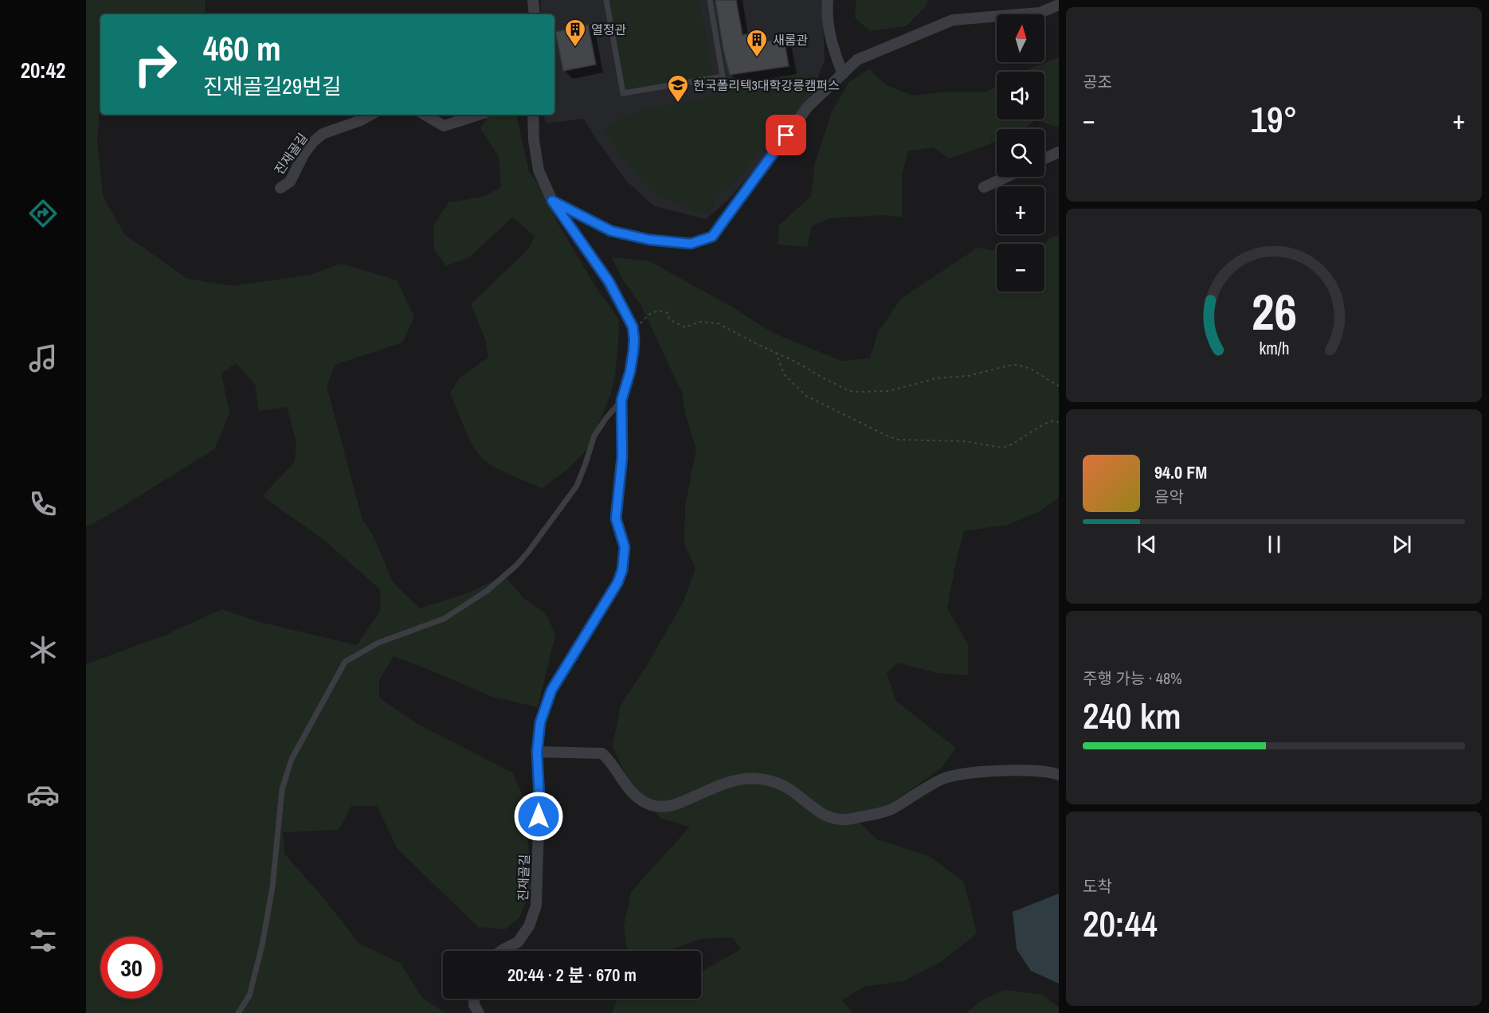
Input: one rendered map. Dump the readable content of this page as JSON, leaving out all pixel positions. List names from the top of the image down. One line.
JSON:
{"streets":{"street":["진재골길"]},"places":{"building":["열정관","새롬관"],"school or university":["한국폴리텍3대학강릉캠퍼스"]},"north":"top","page":{"tabs":"20:42","tile":["공조",["주행 가능 · 48%","240 km"],["도착","20:44"]],"map_buttons":["+","−"],"turn":["460 m","진재골길29번길"],"heat":["−","19°","+"],"song":["94.0 FM","음악"],"limit":"30","trip":"20:44 · 2 분 · 670 m","gauge":["26","km/h"]}}
